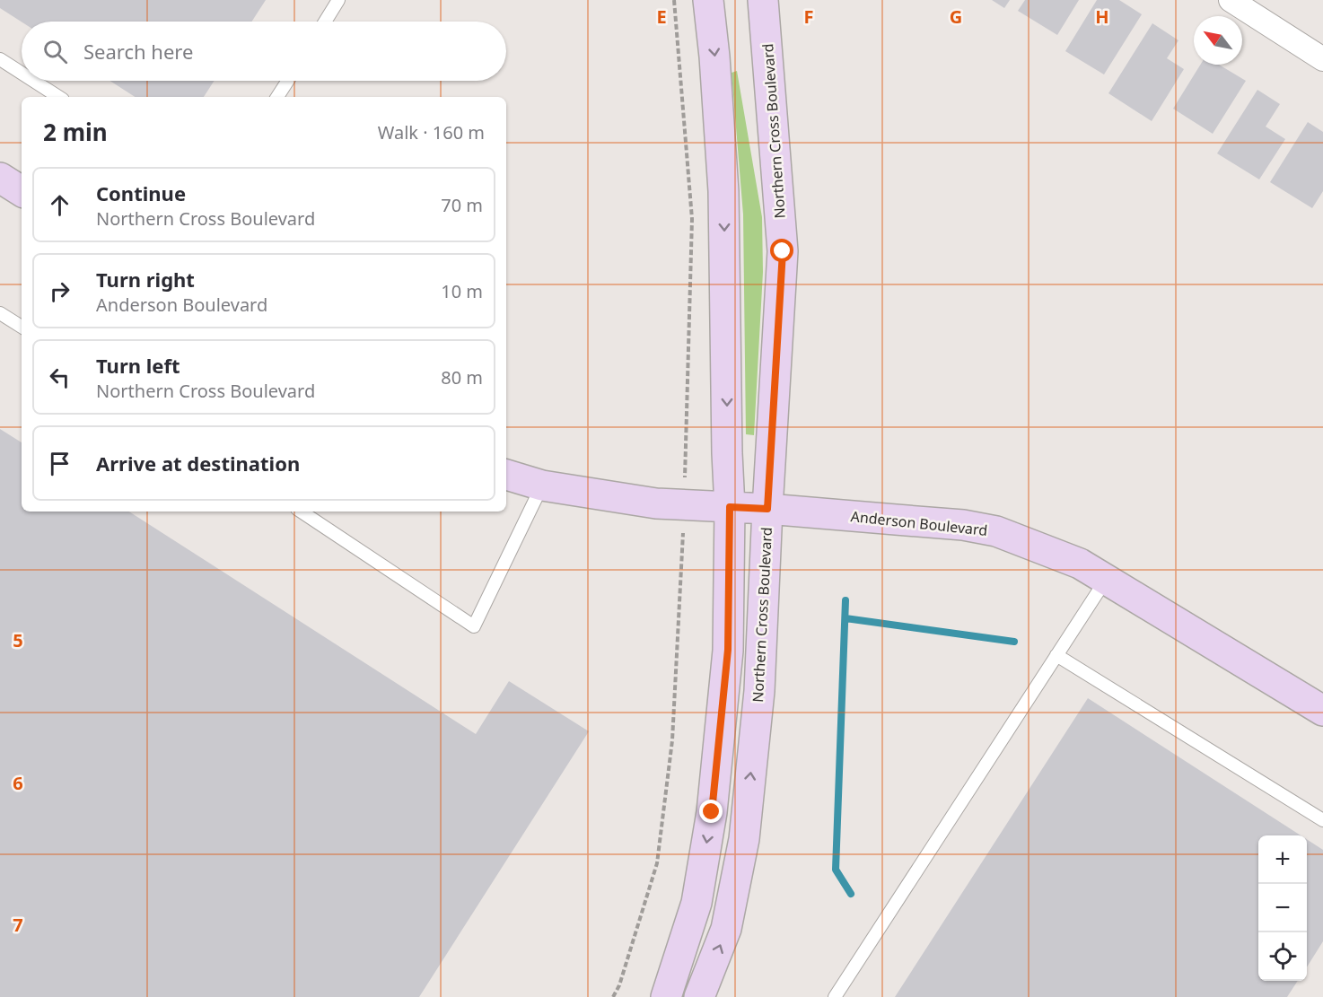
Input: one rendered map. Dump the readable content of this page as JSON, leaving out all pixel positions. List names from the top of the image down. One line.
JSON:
{"streets":{"street":["Northern Cross Boulevard","Anderson Boulevard"]},"crossings":[["Northern Cross Boulevard","Anderson Boulevard"]],"north":"top left","page":{"search":"Search here","heading":["2 min","Walk · 160 m"],"list":[["Continue","Northern Cross Boulevard","70 m"],["Turn right","Anderson Boulevard","10 m"],["Turn left","Northern Cross Boulevard","80 m"],"Arrive at destination"],"map_buttons":["+","−"]},"grid":{"columns":["E","F","G","H"],"rows":["5","6","7"]}}
